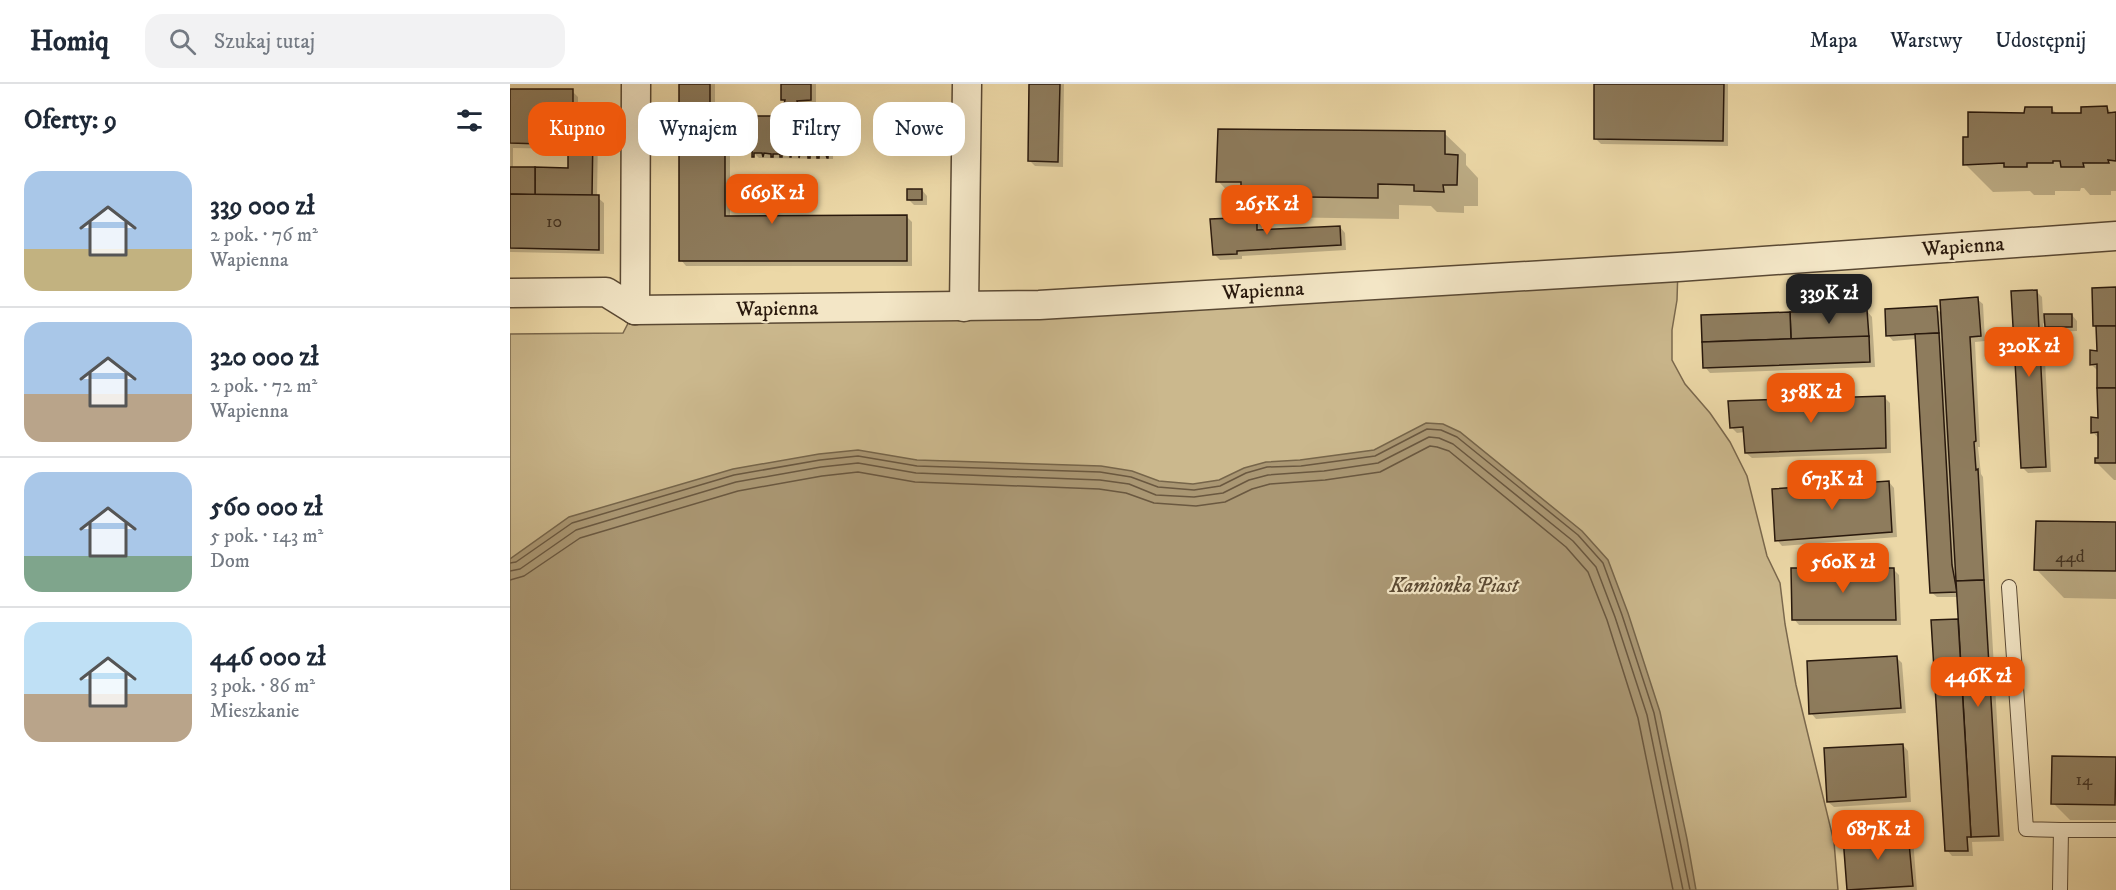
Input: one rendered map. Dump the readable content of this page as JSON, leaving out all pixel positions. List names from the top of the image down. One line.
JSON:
{"streets":{"street":["Wapienna"]},"parks":["Kamionka Piast"],"house_numbers":["10","44d","14"],"page":{"header":"Homiq","search":"Szukaj tutaj","nav":["Mapa","Warstwy","Udostępnij"],"heading":"Oferty: 9","chip":["Kupno","Wynajem","Filtry","Nowe"],"list":[{"name":"339 000 zł","note":"2 pok. · 76 m² · Wapienna"},{"name":"320 000 zł","note":"2 pok. · 72 m² · Wapienna"},{"name":"560 000 zł","note":"5 pok. · 143 m² · Dom"},{"name":"446 000 zł","note":"3 pok. · 86 m² · Mieszkanie"}],"price":["669K zł","265K zł","339K zł","320K zł","358K zł","673K zł","560K zł","446K zł","687K zł"]}}
